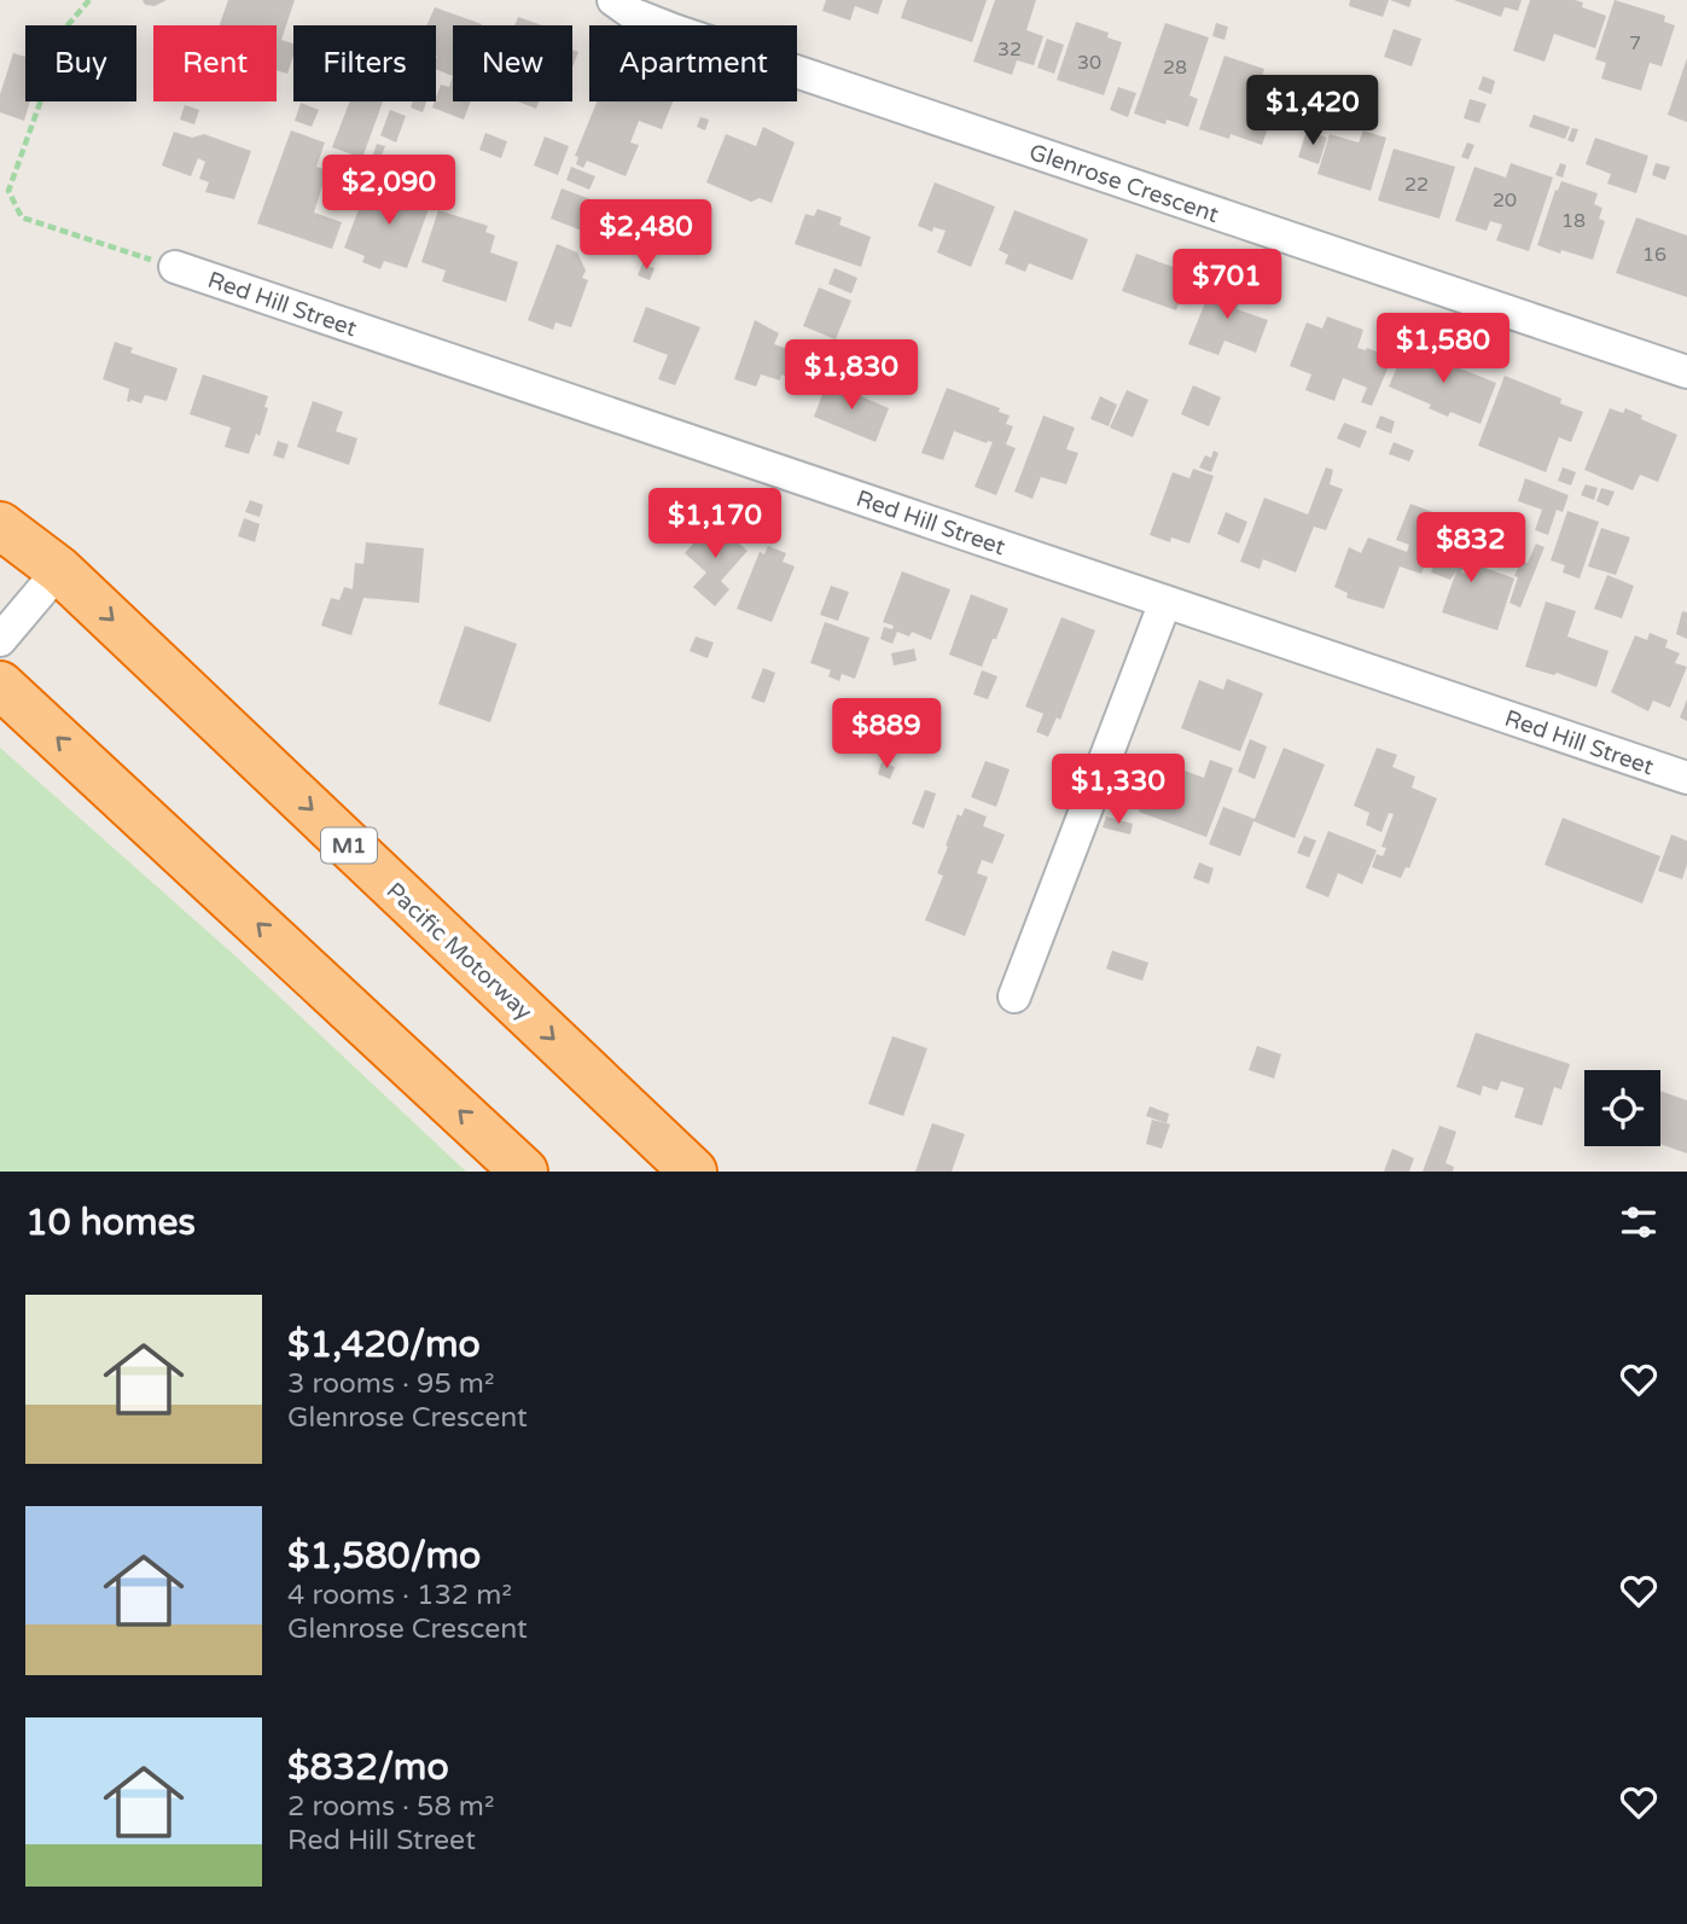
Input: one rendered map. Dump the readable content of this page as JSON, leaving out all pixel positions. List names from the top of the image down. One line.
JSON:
{"streets":{"highway":["M1","Pacific Motorway"],"street":["Glenrose Crescent","Red Hill Street"]},"house_numbers":["7","32","30","28","22","20","18","16"],"page":{"chip":["Buy","Rent","Filters","New","Apartment"],"price":["$1,420","$2,090","$2,480","$701","$1,580","$1,830","$1,170","$832","$889","$1,330"],"heading":"10 homes","list":[{"name":"$1,420/mo","note":"3 rooms · 95 m² · Glenrose Crescent"},{"name":"$1,580/mo","note":"4 rooms · 132 m² · Glenrose Crescent"},{"name":"$832/mo","note":"2 rooms · 58 m² · Red Hill Street"}]}}
